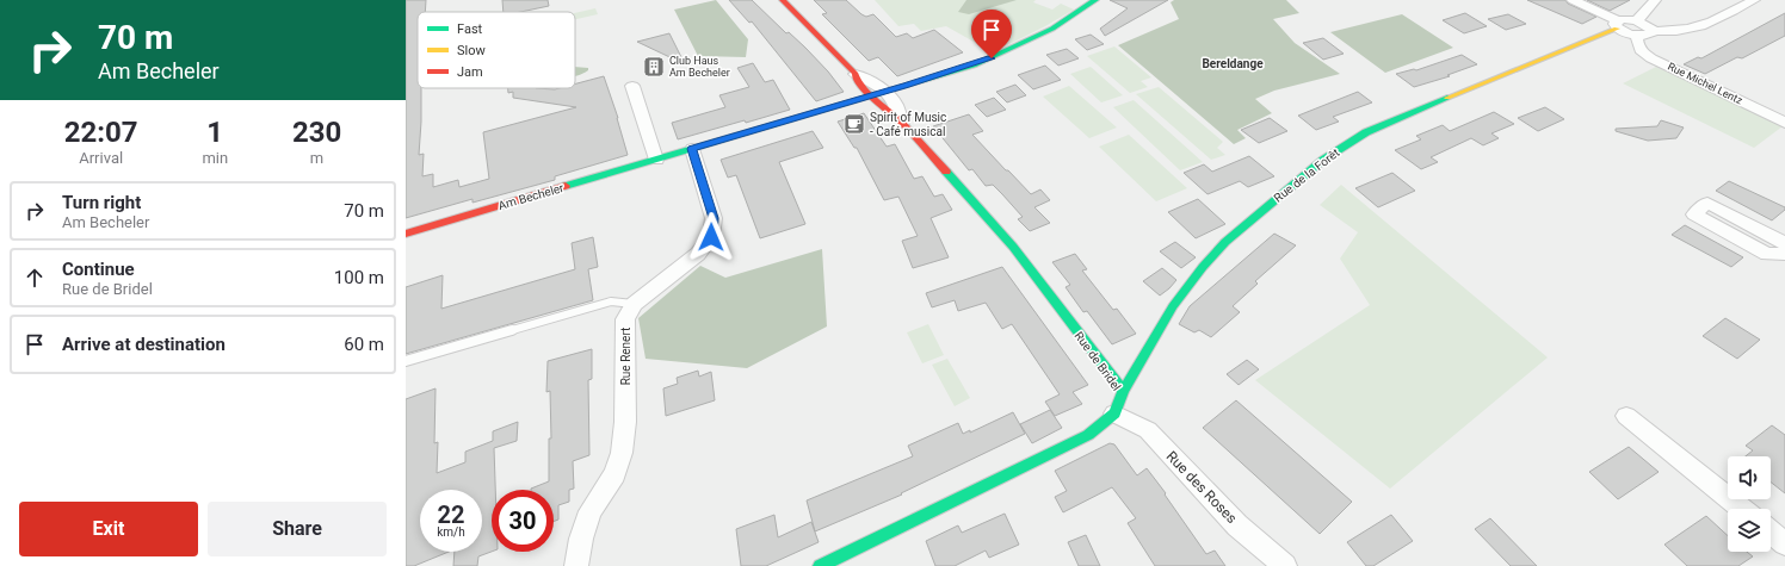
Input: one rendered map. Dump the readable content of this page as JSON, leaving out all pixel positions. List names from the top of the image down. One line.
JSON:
{"streets":{"street":["Rue Michel Lentz","Rue de la Forêt","Am Becheler","Rue Renert","Rue de Bridel","Rue des Roses"]},"crossings":[["Rue de la Forêt","Rue de Bridel"],["Am Becheler","Rue de Bridel"],["Rue de Bridel","Rue des Roses"]],"districts":["Bereldange"],"places":{"building":["Club Haus Am Becheler"],"cafe":["Spirit of Music - Café musical"]},"legend":["Fast","Slow","Jam"],"page":{"turn":["70 m","Am Becheler"],"eta":["22:07","Arrival","1","min","230","m"],"list":[{"name":"Turn right","note":"Am Becheler","value":"70 m"},{"name":"Continue","note":"Rue de Bridel","value":"100 m"},{"name":"Arrive at destination","value":"60 m"}],"speed":"22 km/h","limit":"30","buttons":["Exit","Share"]}}
